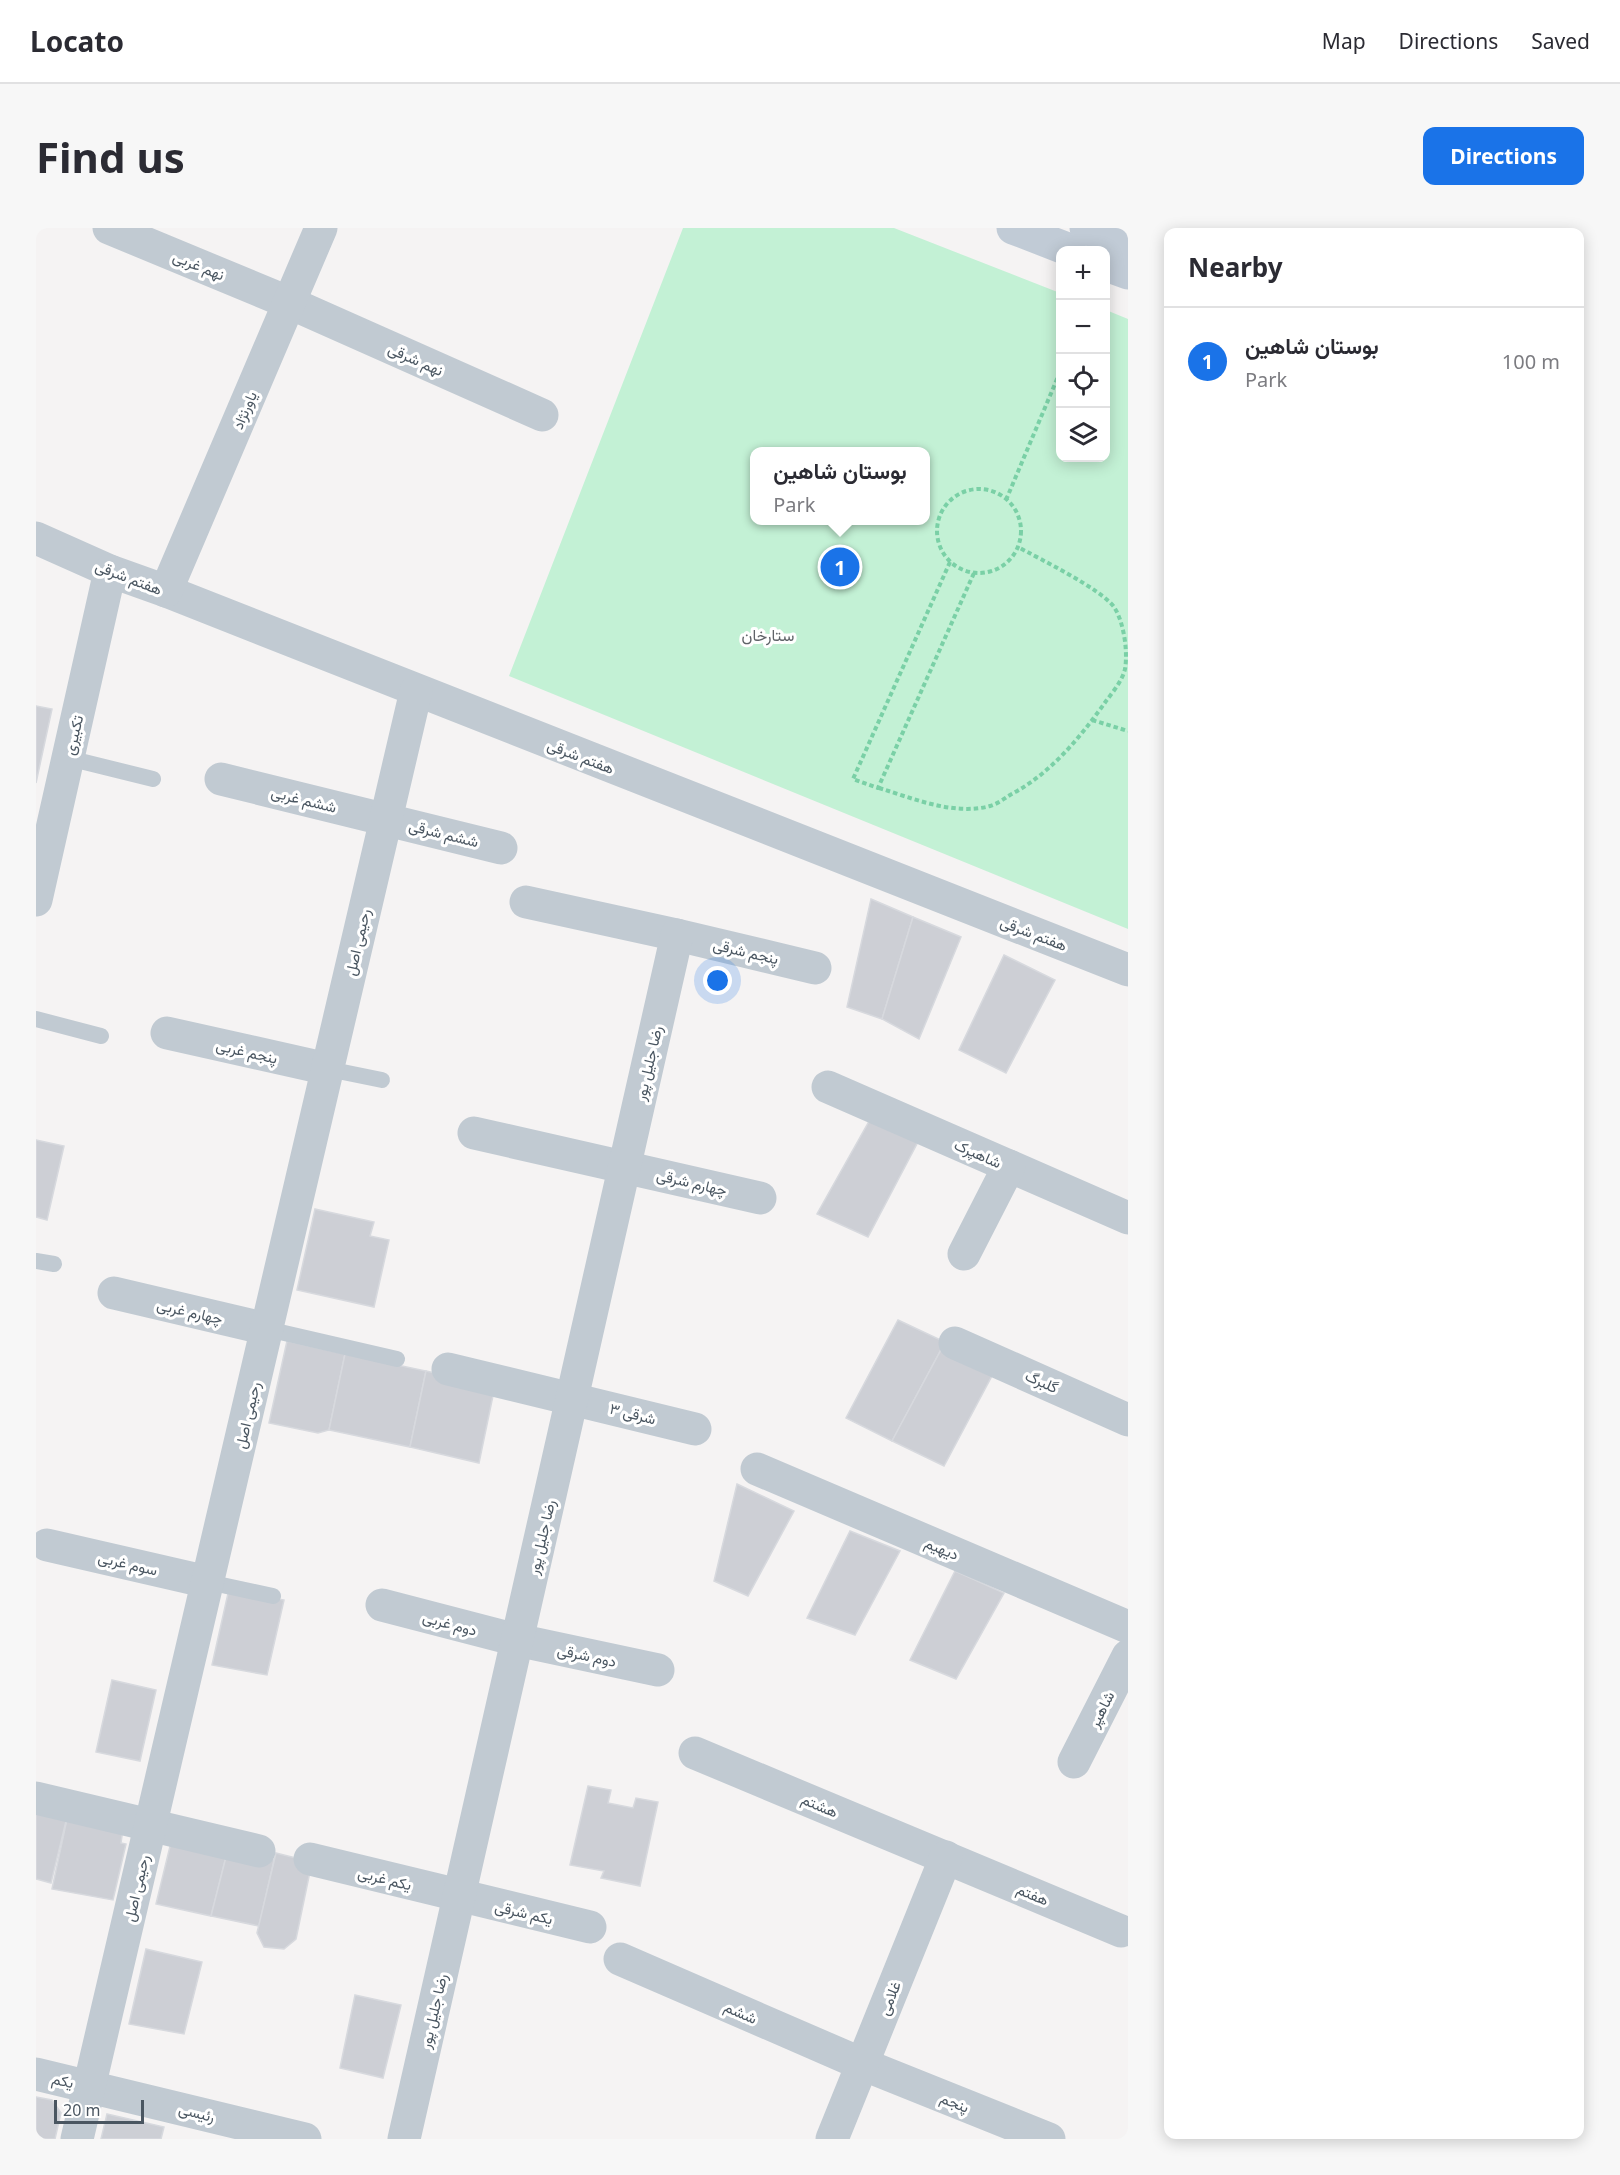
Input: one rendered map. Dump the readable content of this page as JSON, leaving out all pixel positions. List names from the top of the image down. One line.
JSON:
{"streets":{"street":["نهم غربی","نهم شرقی","یاورنژاد","هفتم شرقی","تکبیری","ششم غربی","ششم شرقی","رحیمی اصل","پنجم شرقی","پنجم غربی","رضا جلیل پور","شاهپرک","چهارم شرقی","چهارم غربی","گلبرگ","۳ شرقی","دیهیم","سوم غربی","دوم غربی","دوم شرقی","شاهپر","هشتم","یکم غربی","هفتم","یکم شرقی","غلامی","ششم","یکم","پنجم","رئیسی"]},"crossings":[["نهم غربی","نهم شرقی"],["نهم غربی","یاورنژاد"],["نهم شرقی","یاورنژاد"],["یاورنژاد","هفتم شرقی"],["هفتم شرقی","تکبیری"],["هفتم شرقی","رحیمی اصل"],["ششم غربی","ششم شرقی"],["ششم غربی","رحیمی اصل"],["ششم شرقی","رحیمی اصل"],["رحیمی اصل","پنجم غربی"],["رحیمی اصل","چهارم غربی"],["رحیمی اصل","سوم غربی"],["رحیمی اصل","یکم"],["رحیمی اصل","رئیسی"],["پنجم شرقی","رضا جلیل پور"],["رضا جلیل پور","چهارم شرقی"],["رضا جلیل پور","۳ شرقی"],["رضا جلیل پور","دوم غربی"],["رضا جلیل پور","دوم شرقی"],["رضا جلیل پور","یکم غربی"],["رضا جلیل پور","یکم شرقی"],["دوم غربی","دوم شرقی"],["هشتم","هفتم"],["هشتم","غلامی"],["یکم غربی","یکم شرقی"],["هفتم","غلامی"],["غلامی","ششم"],["غلامی","پنجم"],["ششم","پنجم"],["یکم","رئیسی"]],"districts":["ستارخان"],"scale_bar":"20 m","page":{"header":"Locato","nav":["Map","Directions","Saved"],"buttons":"Directions","title":"Find us","heading":"Nearby","map_buttons":["+","−"],"list":[{"mark":"1","name":"بوستان شاهین","note":"Park","value":"100 m"}],"popup":["بوستان شاهین","Park"],"pins":"1","scale":"20 m"}}
